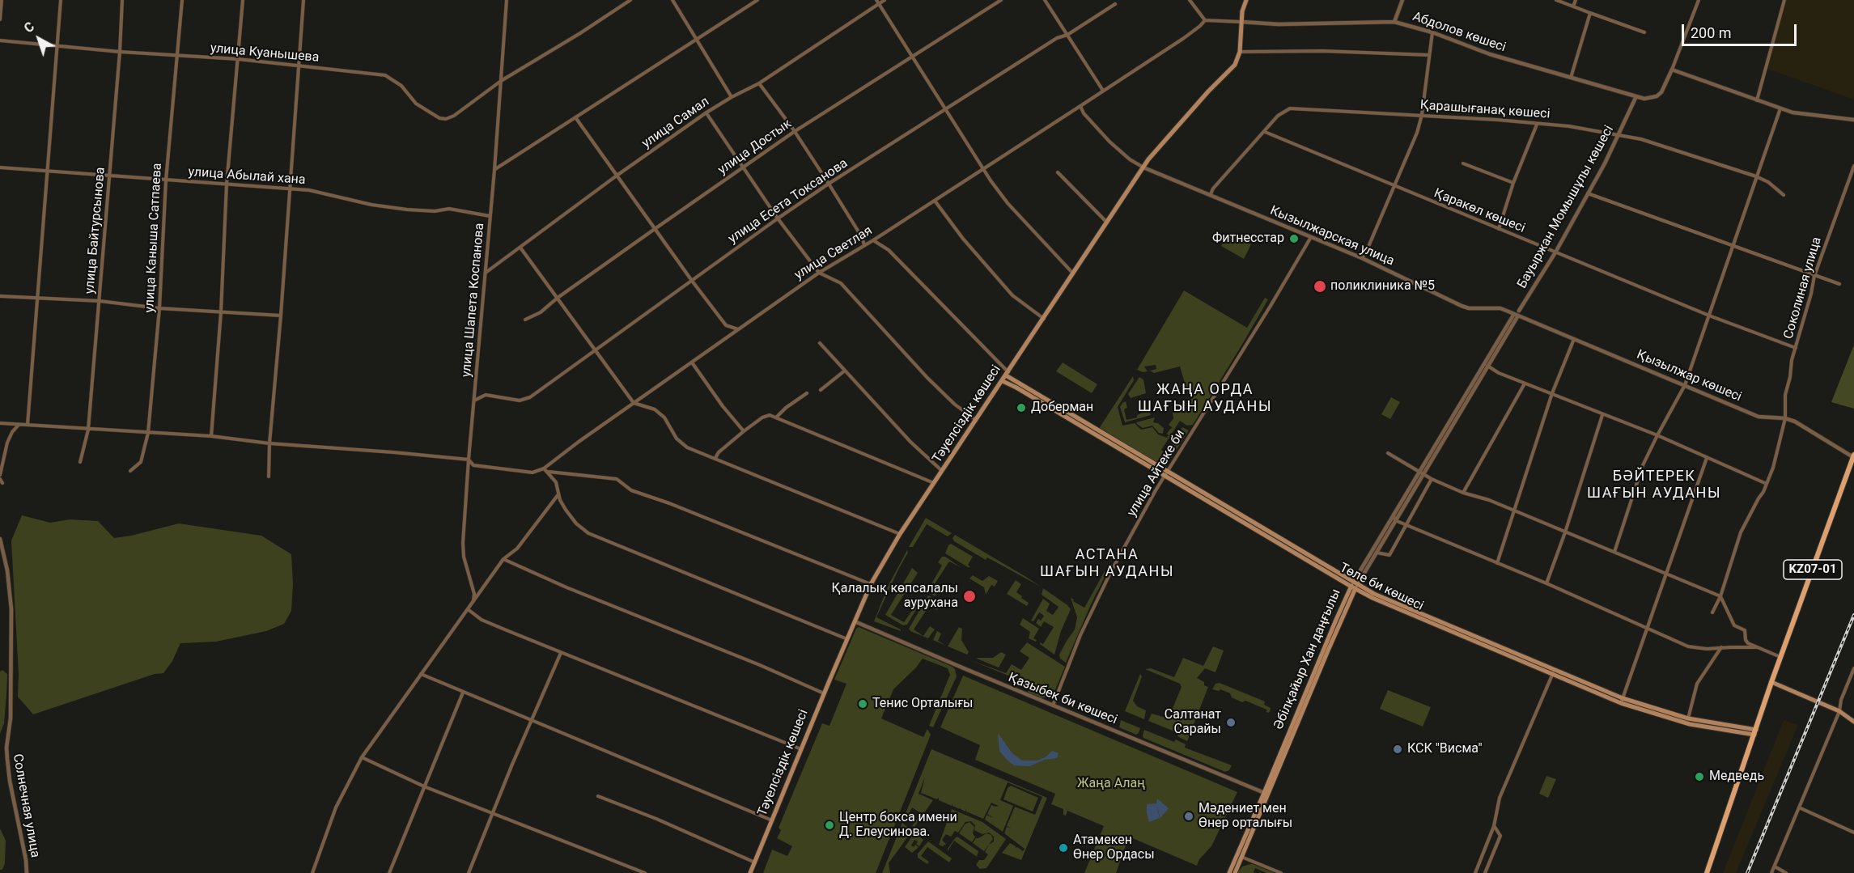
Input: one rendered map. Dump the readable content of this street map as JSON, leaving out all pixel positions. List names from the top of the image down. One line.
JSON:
{"streets":{"main road":["Тәуелсіздік көшесі","KZ07-01","Төле би көшесі","Әбілқайыр Хан даңғылы"],"street":["Абдолов көшесі","улица Куанышева","Қарашығанақ көшесі","улица Самал","улица Достык","улица Абылай хана","улица Есета Токсанова","Бауыржан Момышұлы көшесі","Қаракөл көшесі","улица Байтурсынова","Кызылжарская улица","улица Каныша Сатпаева","улица Светлая","Соколиная улица","улица Шапета Коспанова","Қызылжар көшесі","улица Айтеке би","Қазыбек би көшесі","Солнечная улица"]},"crossings":[["Абдолов көшесі","Бауыржан Момышұлы көшесі"],["Абдолов көшесі","Тәуелсіздік көшесі"],["улица Куанышева","улица Байтурсынова"],["улица Куанышева","улица Каныша Сатпаева"],["улица Куанышева","улица Шапета Коспанова"],["Қарашығанақ көшесі","Бауыржан Момышұлы көшесі"],["Қарашығанақ көшесі","Қаракөл көшесі"],["Қарашығанақ көшесі","Кызылжарская улица"],["улица Самал","улица Шапета Коспанова"],["улица Абылай хана","улица Байтурсынова"],["улица Абылай хана","улица Каныша Сатпаева"],["улица Абылай хана","улица Шапета Коспанова"],["улица Есета Токсанова","улица Шапета Коспанова"],["Бауыржан Момышұлы көшесі","Қаракөл көшесі"],["Бауыржан Момышұлы көшесі","Кызылжарская улица"],["Бауыржан Момышұлы көшесі","Қызылжар көшесі"],["Бауыржан Момышұлы көшесі","Әбілқайыр Хан даңғылы"],["Қаракөл көшесі","Соколиная улица"],["улица Байтурсынова","улица Светлая"],["Кызылжарская улица","Қызылжар көшесі"],["Кызылжарская улица","Тәуелсіздік көшесі"],["Кызылжарская улица","улица Айтеке би"],["Кызылжарская улица","Әбілқайыр Хан даңғылы"],["улица Каныша Сатпаева","улица Светлая"],["улица Светлая","улица Шапета Коспанова"],["Соколиная улица","Қызылжар көшесі"],["Қызылжар көшесі","KZ07-01"],["Қызылжар көшесі","Әбілқайыр Хан даңғылы"],["Тәуелсіздік көшесі","Төле би көшесі"],["Тәуелсіздік көшесі","Қазыбек би көшесі"],["улица Айтеке би","Төле би көшесі"],["улица Айтеке би","Қазыбек би көшесі"],["KZ07-01","Төле би көшесі"],["Төле би көшесі","Әбілқайыр Хан даңғылы"],["Әбілқайыр Хан даңғылы","Қазыбек би көшесі"]],"districts":["ЖАҢА ОРДА ШАҒЫН АУДАНЫ","БӘЙТЕРЕК ШАҒЫН АУДАНЫ","АСТАНА ШАҒЫН АУДАНЫ"],"parks":["Жаңа Алаң"],"places":["Фитнесстар","поликлиника №5","Доберман","Қалалық көпсалалы аурухана","Тенис Орталығы","Салтанат Сарайы","КСК \"Висма\"","Медведь","Мәдениет мен Өнер орталығы","Центр бокса имени Д. Елеусинова.","Атамекен Өнер Ордасы"],"scale_bar":"200 m","north":"top left"}
